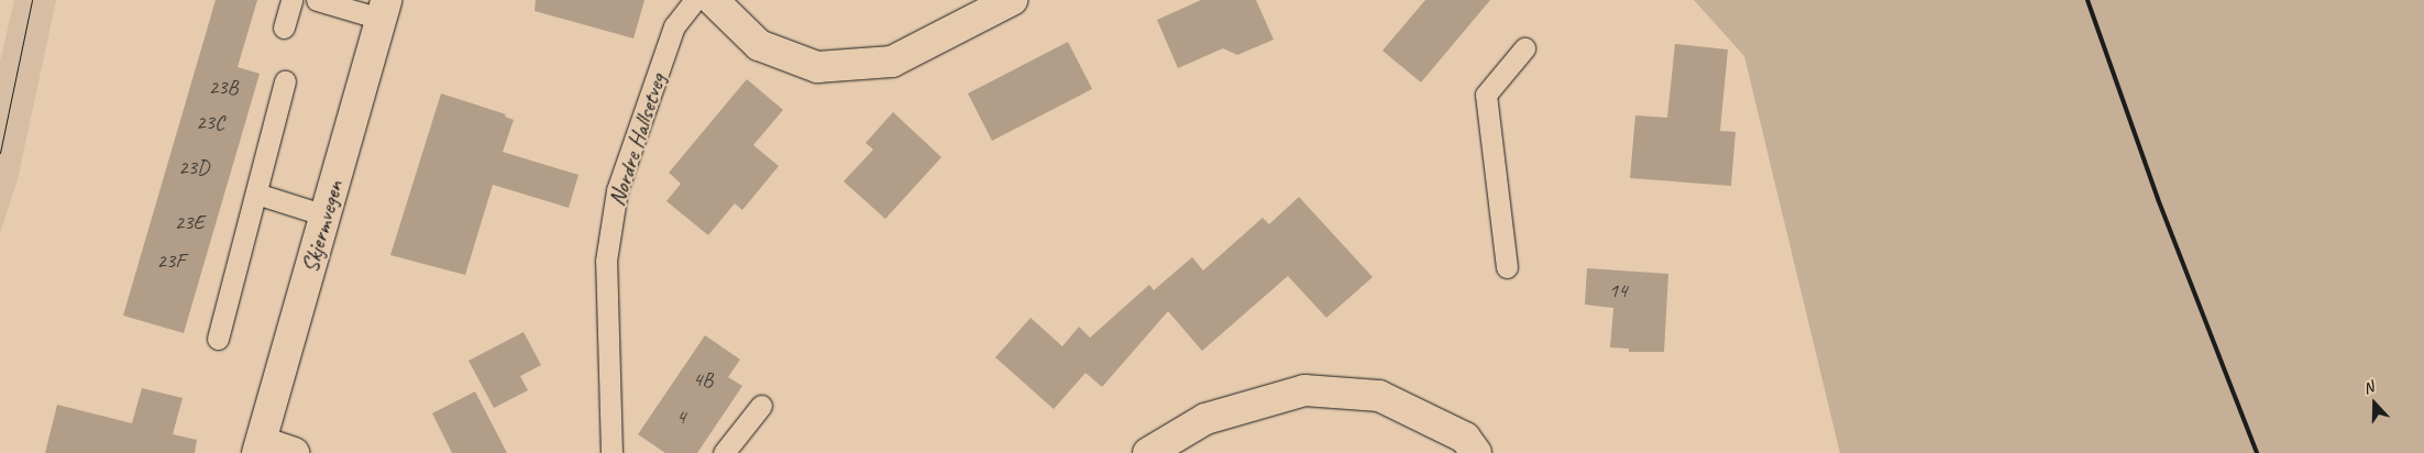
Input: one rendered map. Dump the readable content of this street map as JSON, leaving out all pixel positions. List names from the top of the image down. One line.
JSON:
{"streets":{"street":["Skjermvegen"],"lane":["Nordre Hallsetveg"]},"house_numbers":["23B","23C","23D","23E","23F","14","4B","4"],"north":"top"}
